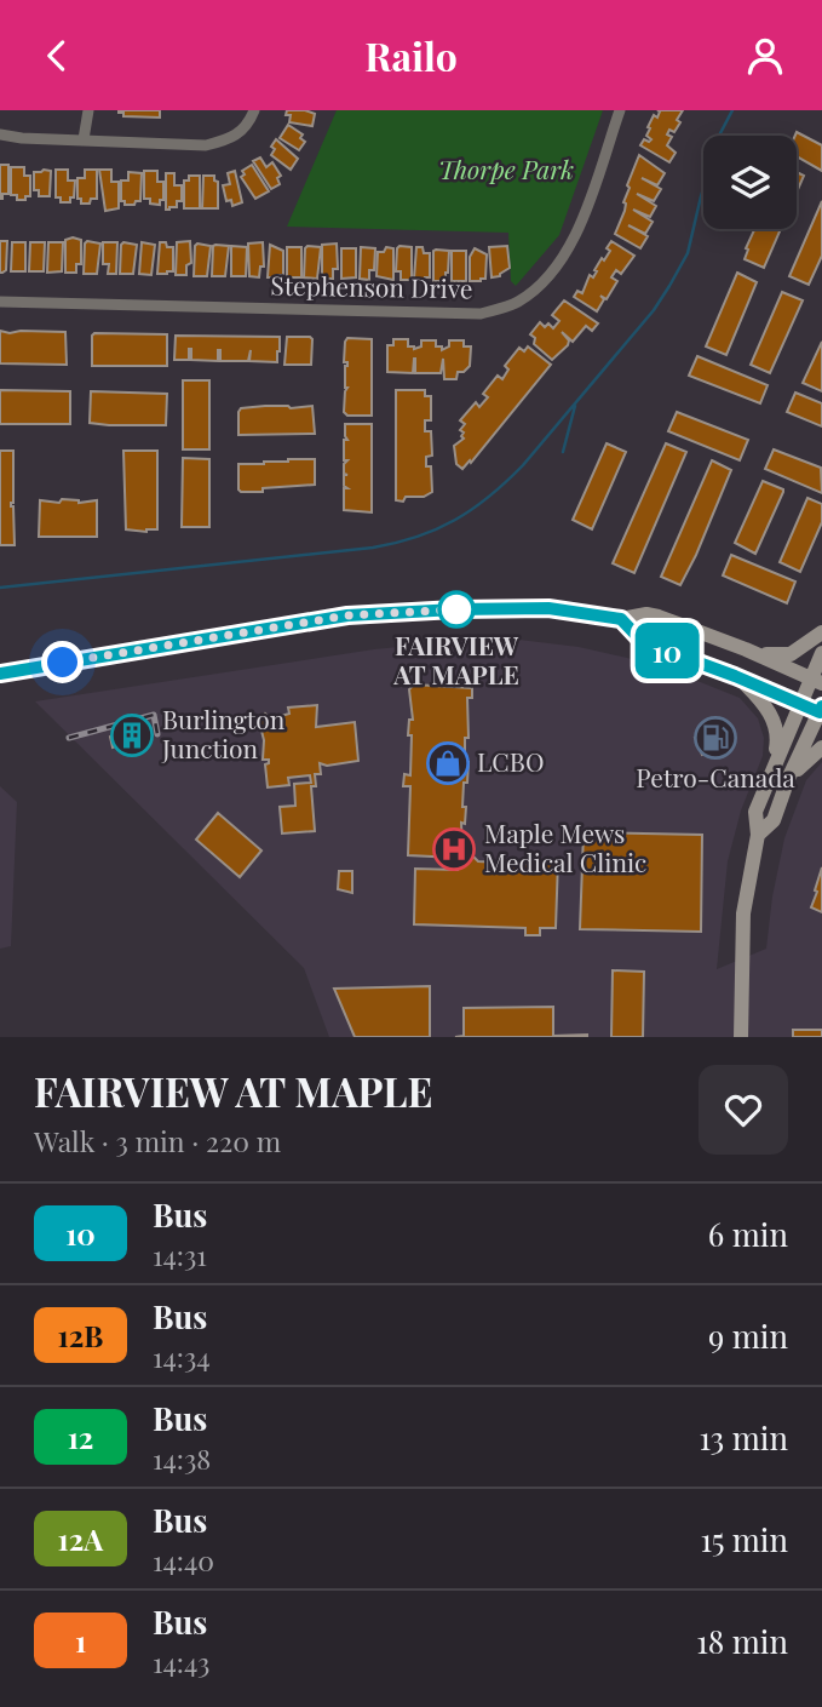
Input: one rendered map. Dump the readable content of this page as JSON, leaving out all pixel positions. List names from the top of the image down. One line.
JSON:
{"streets":{"street":["Stephenson Drive"]},"parks":["Thorpe Park"],"places":{"other":["FAIRVIEW AT MAPLE"],"building":["Burlington Junction"],"fuel station":["Petro-Canada"],"shop":["LCBO"],"hospital":["Maple Mews Medical Clinic"]},"lines":["bus line 10"],"page":{"header":"Railo","on_map":"10","heading":["FAIRVIEW AT MAPLE","Walk · 3 min · 220 m"],"list":[{"mark":"10","name":"Bus","note":"14:31","value":"6 min"},{"mark":"12B","name":"Bus","note":"14:34","value":"9 min"},{"mark":"12","name":"Bus","note":"14:38","value":"13 min"},{"mark":"12A","name":"Bus","note":"14:40","value":"15 min"},{"mark":"1","name":"Bus","note":"14:43","value":"18 min"}]}}
